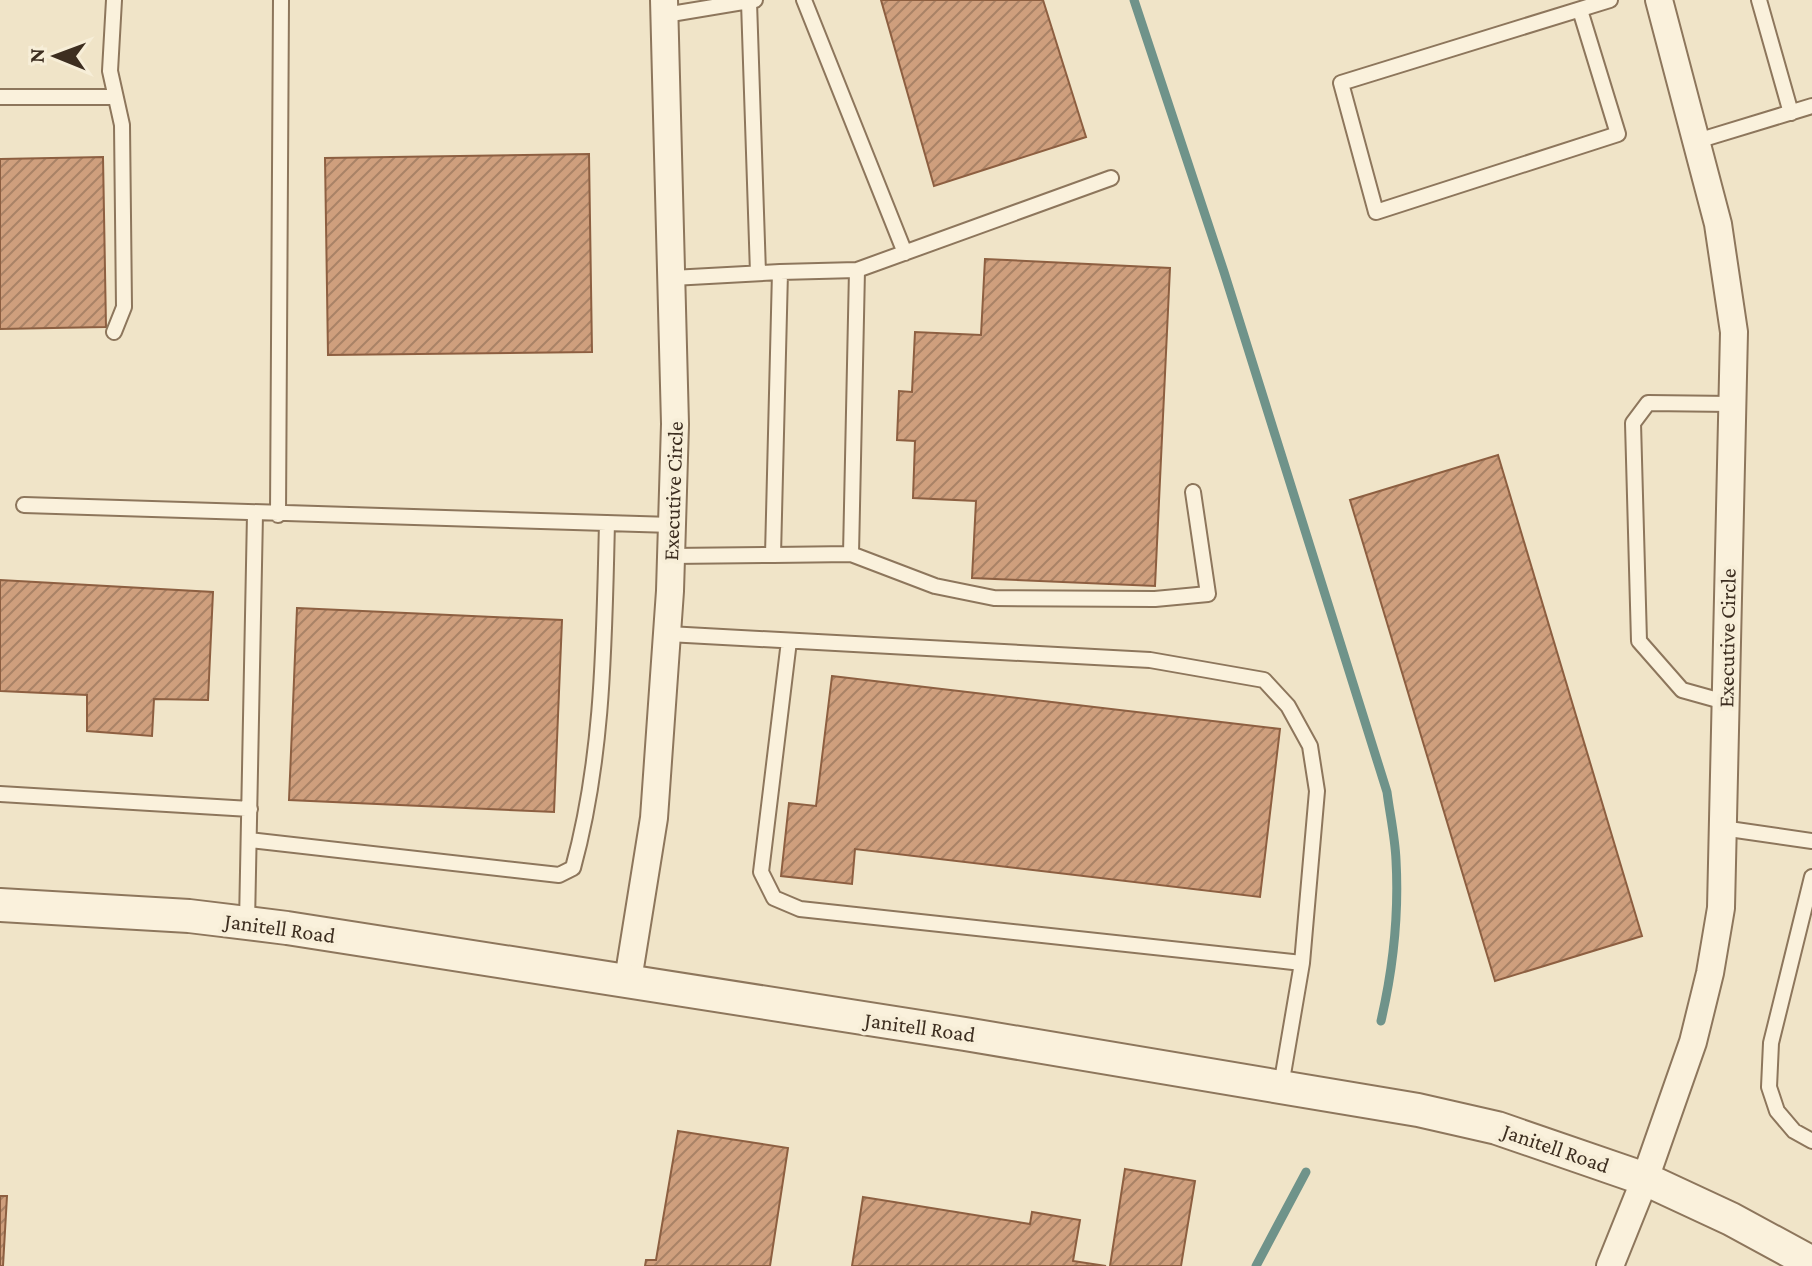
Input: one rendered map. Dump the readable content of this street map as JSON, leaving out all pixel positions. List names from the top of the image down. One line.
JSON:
{"streets":{"street":["Executive Circle","Janitell Road"]},"crossings":[["Executive Circle","Janitell Road"]],"north":"left"}
